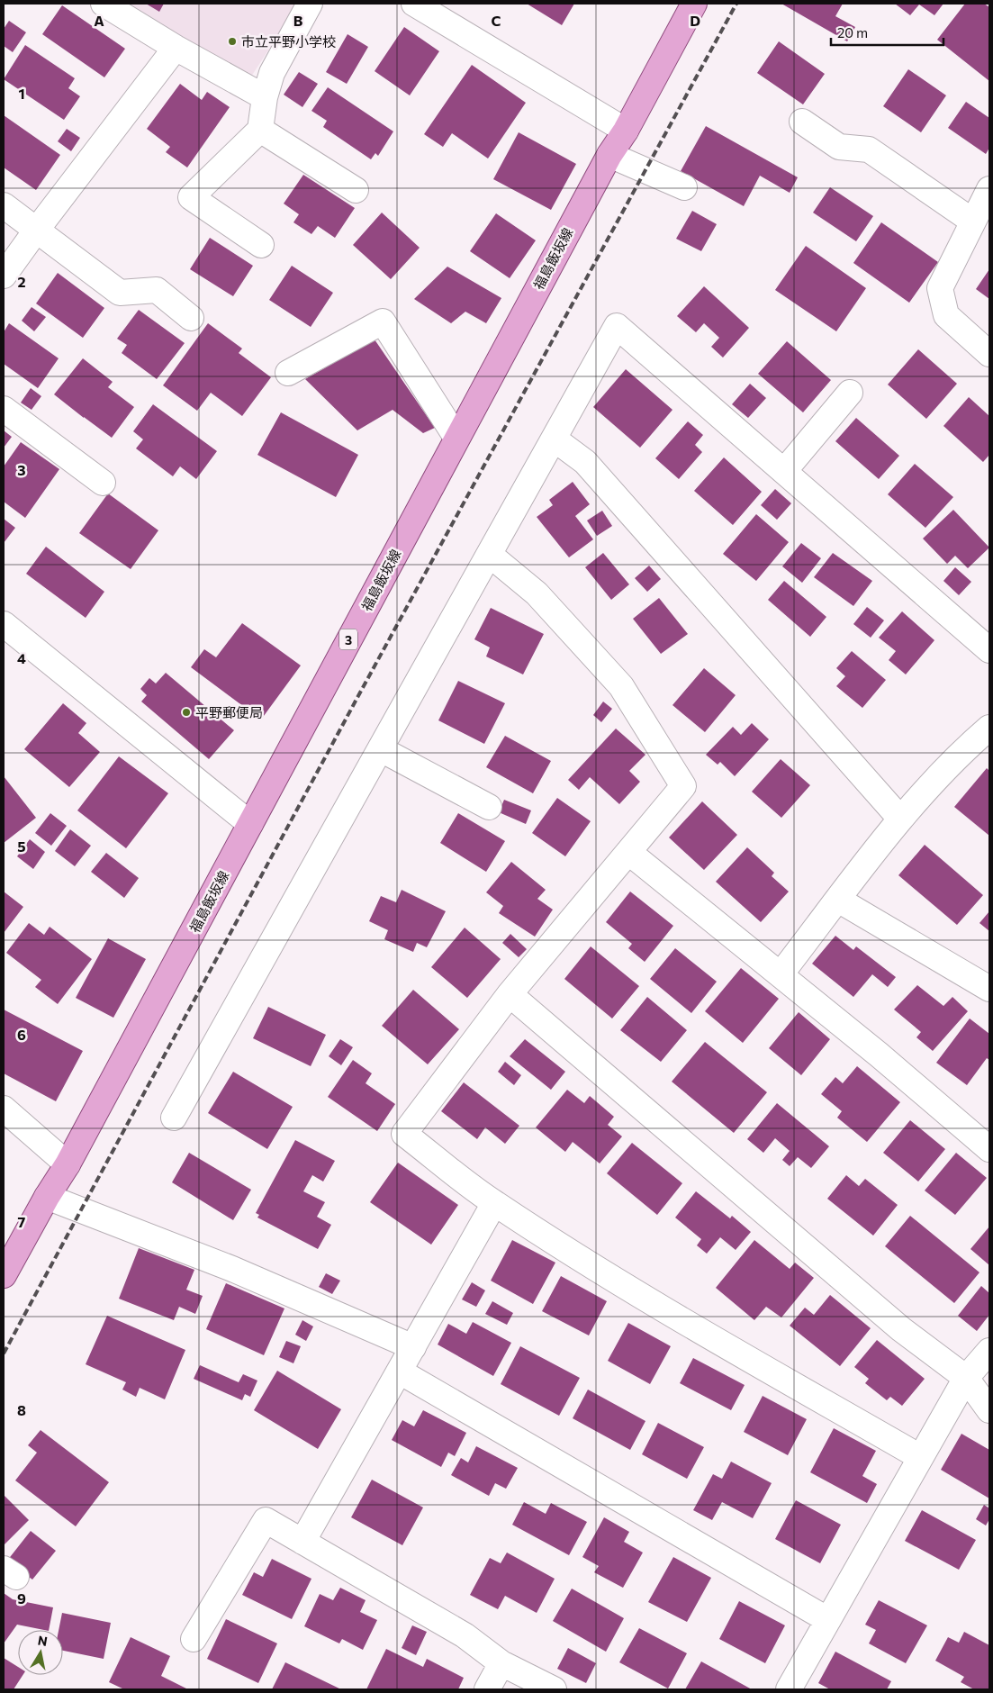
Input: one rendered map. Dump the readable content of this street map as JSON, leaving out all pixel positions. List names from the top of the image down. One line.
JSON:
{"streets":{"main road":["福島飯坂線","3"]},"places":["市立平野小学校","平野郵便局"],"scale_bar":"20 m","north":"top","grid":{"columns":["A","B","C","D"],"rows":["1","2","3","4","5","6","7","8","9"]}}
